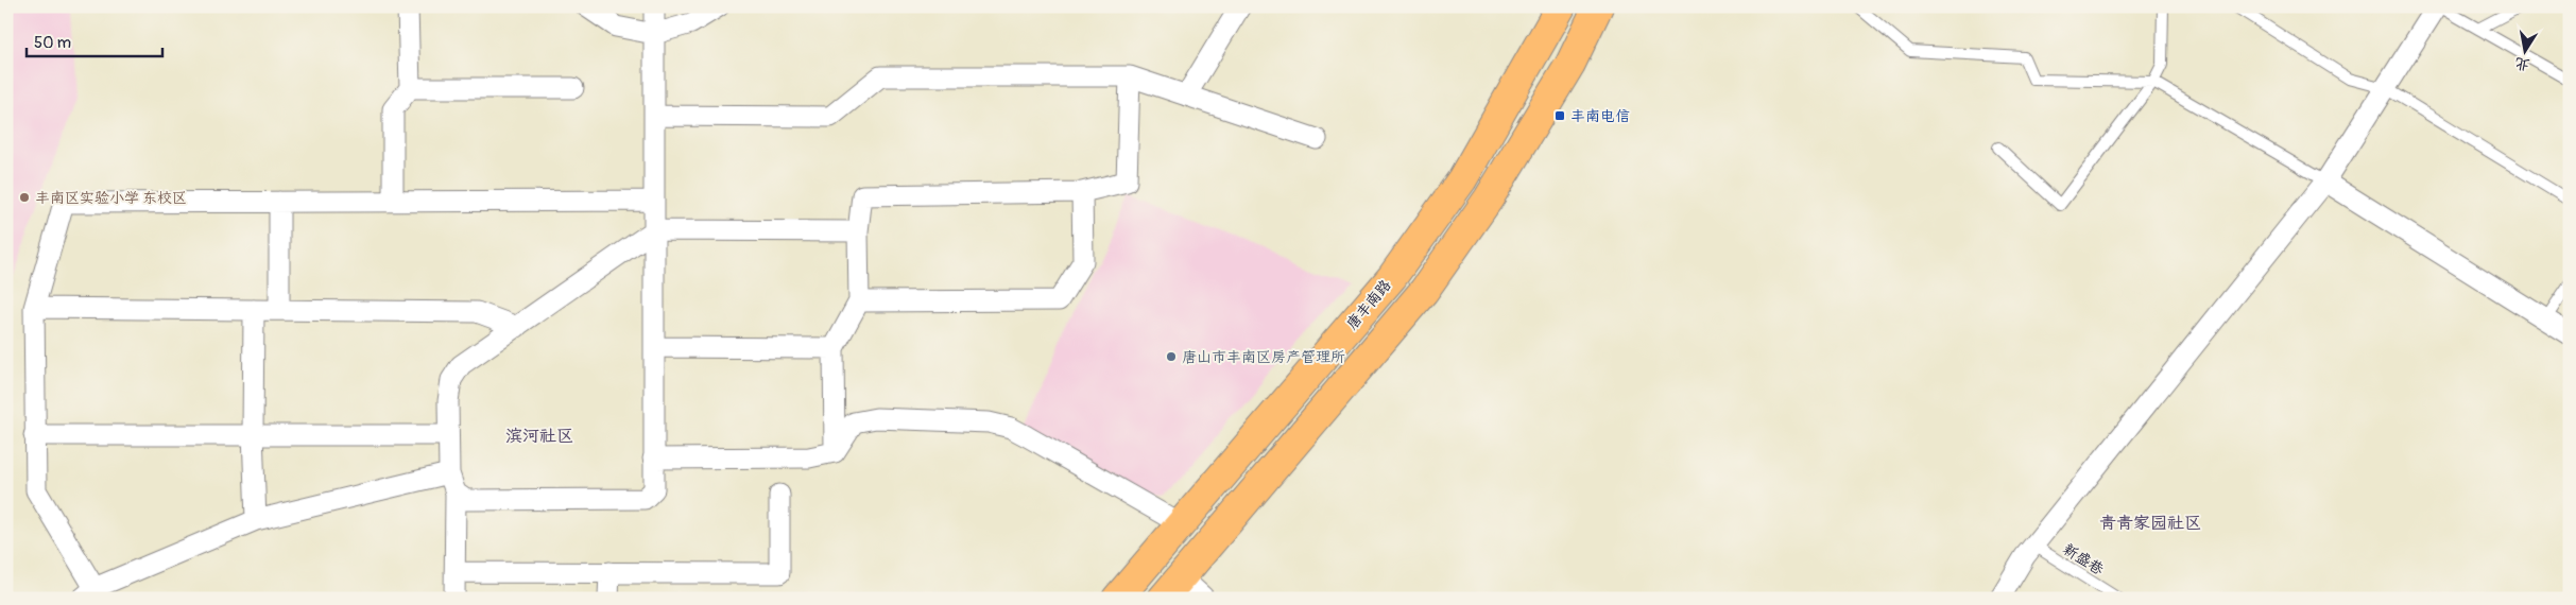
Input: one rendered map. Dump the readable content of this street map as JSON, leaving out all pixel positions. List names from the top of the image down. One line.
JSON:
{"streets":{"main road":["唐丰南路"],"lane":["新盛巷"]},"districts":["滨河社区","青青家园社区"],"places":{"transit":["丰南电信"],"other":["丰南区实验小学 东校区","唐山市丰南区房产管理所"]},"scale_bar":"50 m","north":"bottom"}
